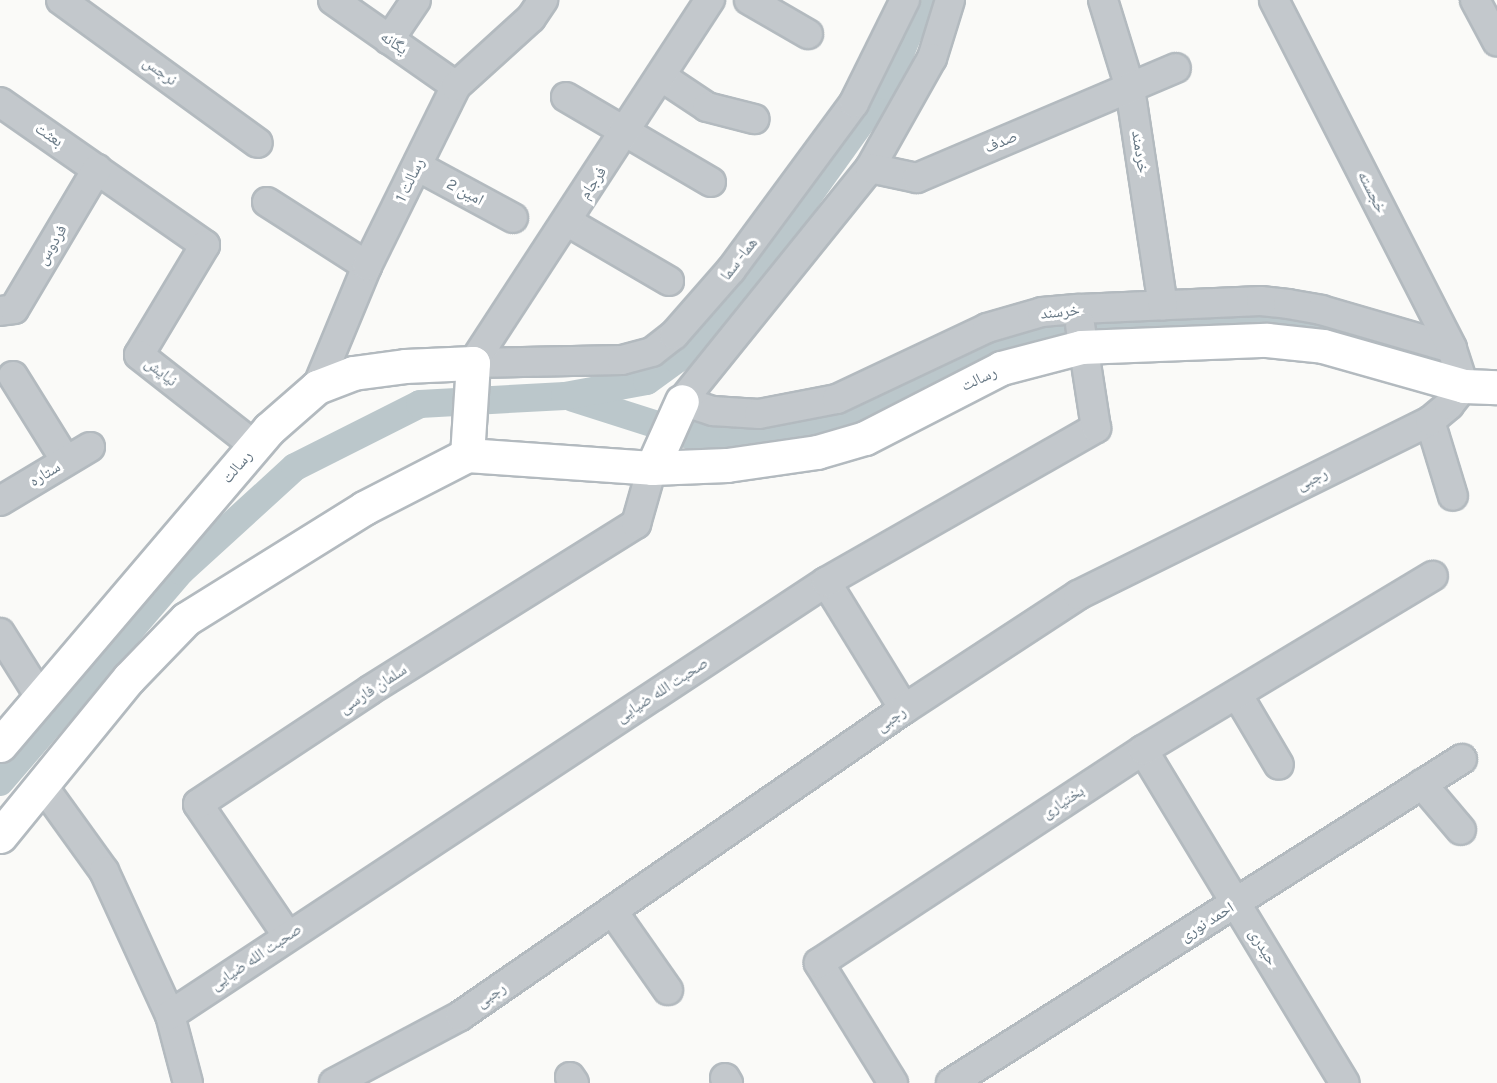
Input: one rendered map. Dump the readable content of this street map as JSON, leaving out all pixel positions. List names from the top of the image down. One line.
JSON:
{"streets":{"street":["یگانه","نرجس","بعثت","صدف","خردمند","رسالت 1","فرجام","امین 2","خجسته","فردوس","هما- سما","خرسند","نیایش","رسالت","ستاره","رجبی","سلمان فارسی","صحبت الله ضیایی","بختیاری","احمد نوری","حیدری"]},"crossings":[["یگانه","رسالت 1"],["بعثت","فردوس"],["بعثت","نیایش"],["صدف","خردمند"],["خردمند","خرسند"],["رسالت 1","امین 2"],["رسالت 1","رسالت"],["فرجام","هما- سما"],["فرجام","رسالت"],["خجسته","خرسند"],["خجسته","رسالت"],["خجسته","رجبی"],["هما- سما","رسالت"],["نیایش","رسالت"],["رسالت","رجبی"],["رسالت","سلمان فارسی"],["رسالت","صحبت الله ضیایی"],["سلمان فارسی","صحبت الله ضیایی"],["بختیاری","حیدری"],["احمد نوری","حیدری"]]}
